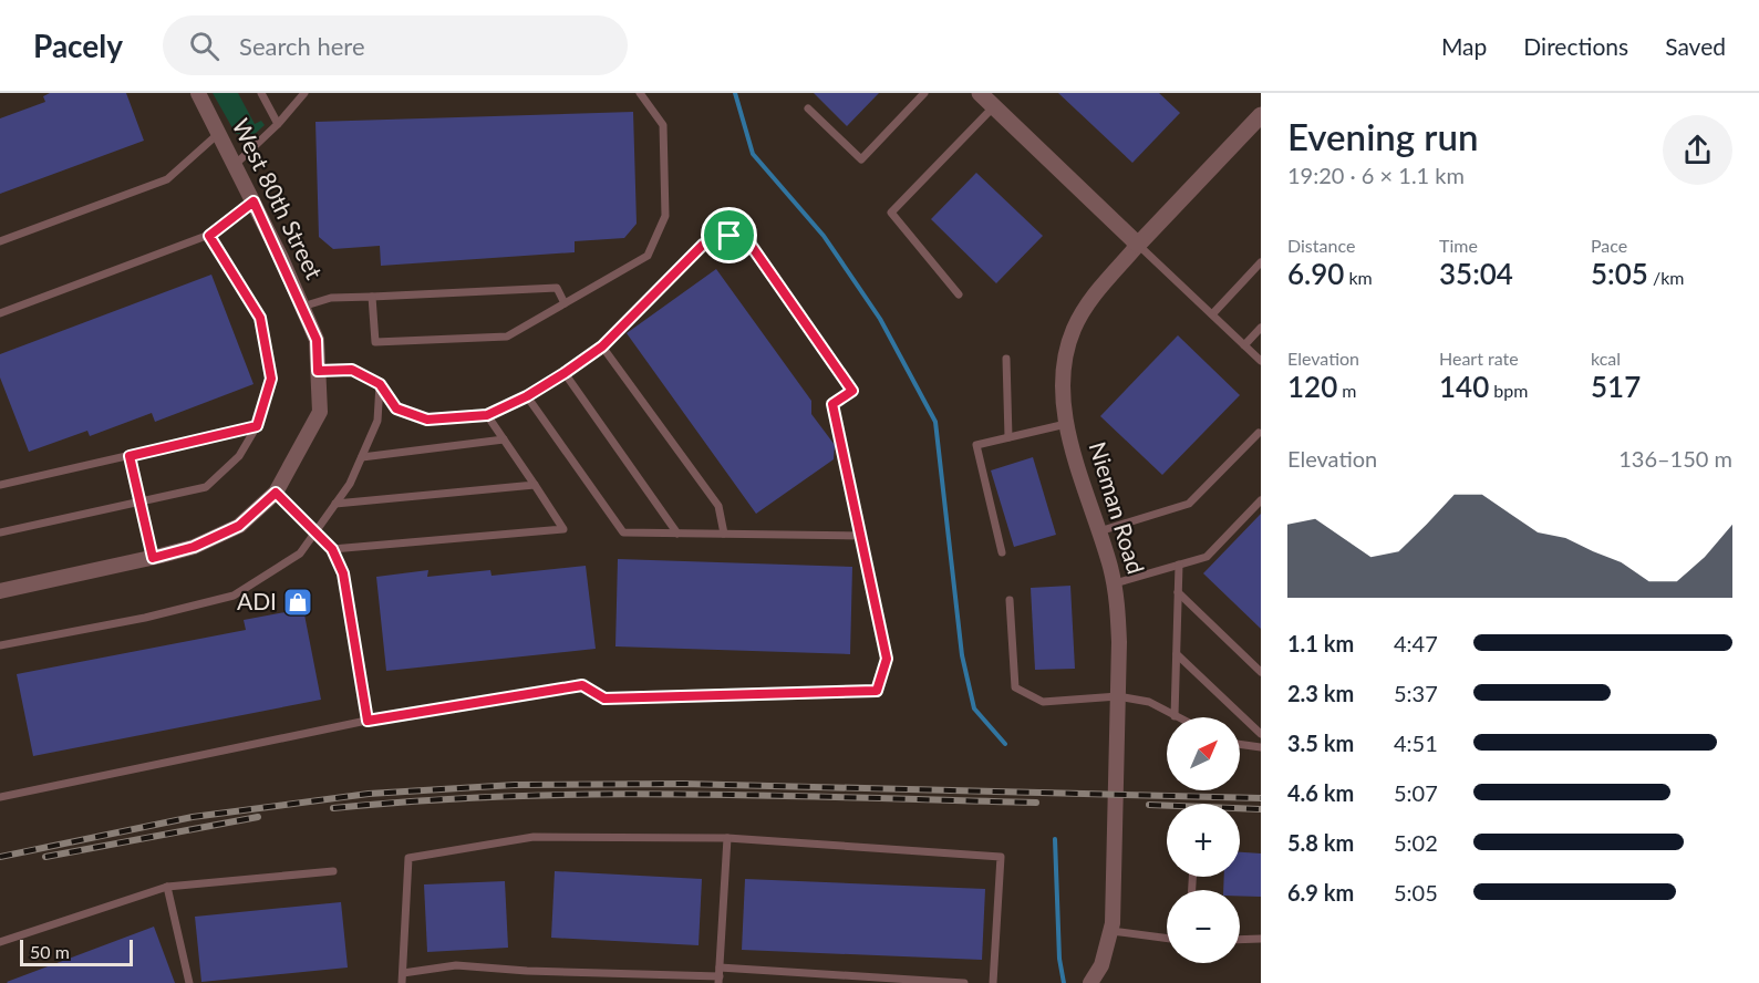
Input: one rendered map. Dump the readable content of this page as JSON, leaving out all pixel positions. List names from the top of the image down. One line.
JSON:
{"streets":{"street":["West 80th Street","Nieman Road"]},"places":{"shop":["ADI"]},"scale_bar":"50 m","north":"top right","page":{"header":"Pacely","search":"Search here","nav":["Map","Directions","Saved"],"heading":["Evening run","19:20 · 6 × 1.1 km"],"stats":[["Distance","6.90 km"],["Time","35:04"],["Pace","5:05 /km"],["Elevation","120 m"],["Heart rate","140 bpm"],["kcal","517"]],"chart":["Elevation","136–150 m"],"list":[{"name":"1.1 km","note":"4:47"},{"name":"2.3 km","note":"5:37"},{"name":"3.5 km","note":"4:51"},{"name":"4.6 km","note":"5:07"},{"name":"5.8 km","note":"5:02"},{"name":"6.9 km","note":"5:05"}],"map_buttons":["+","−"],"scale":"50 m"}}
